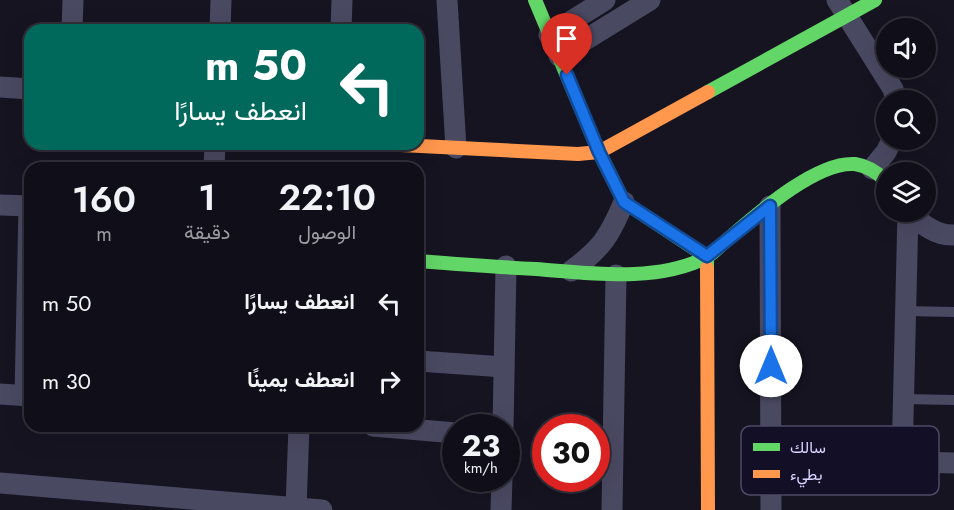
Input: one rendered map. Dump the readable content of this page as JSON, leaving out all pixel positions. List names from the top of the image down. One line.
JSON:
{"legend":["سالك","بطيء"],"page":{"turn":["50 m","انعطف يسارًا"],"eta":["22:10","الوصول","1","دقيقة","160","m"],"list":[{"name":"انعطف يسارًا","value":"50 m"},{"name":"انعطف يمينًا","value":"30 m"}],"speed":"23 km/h","limit":"30"}}
